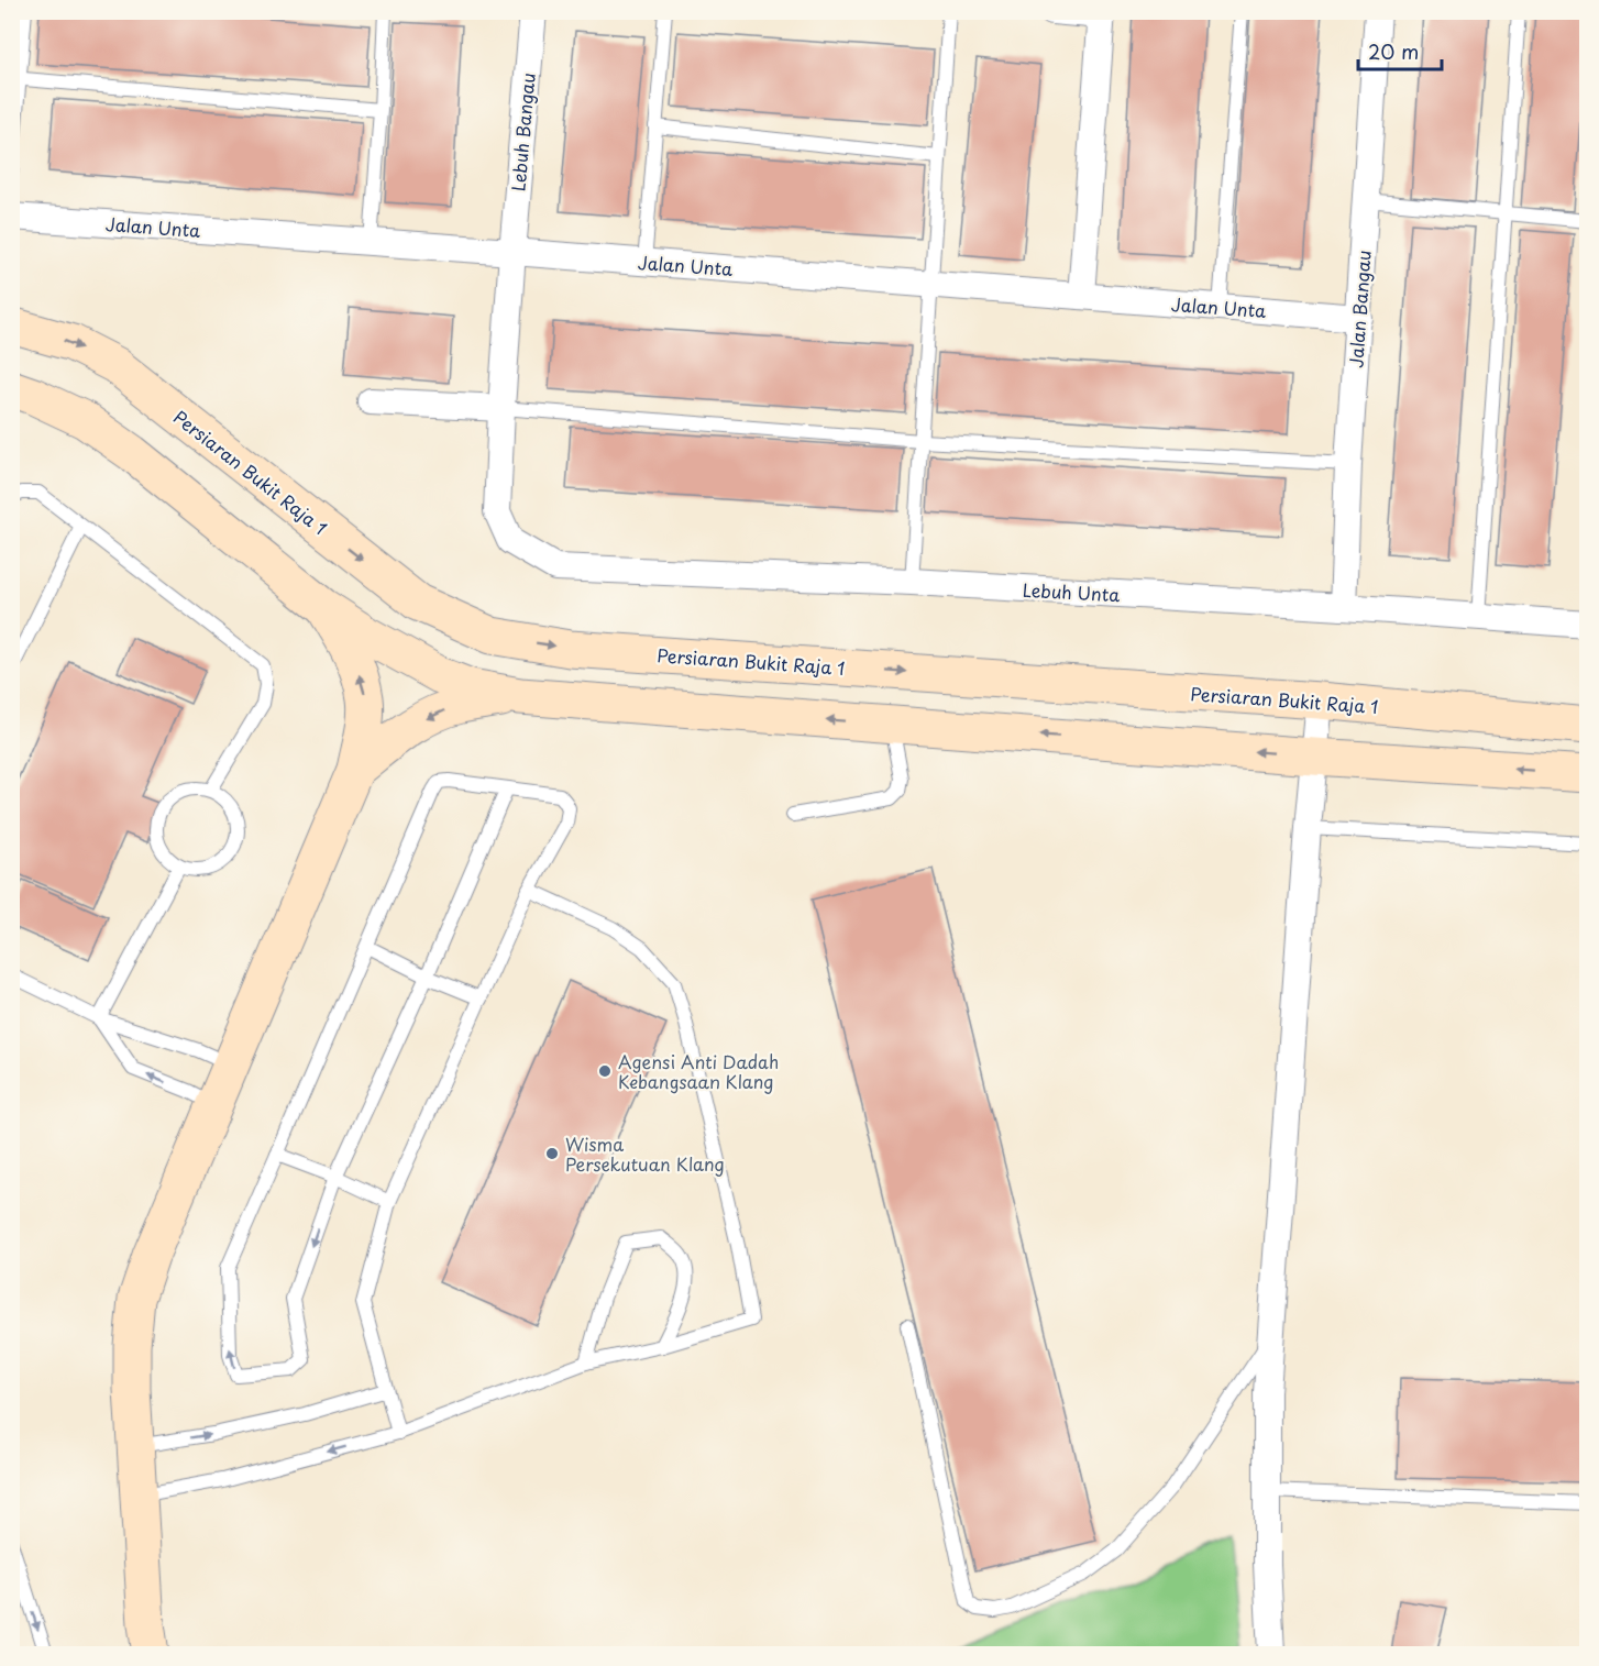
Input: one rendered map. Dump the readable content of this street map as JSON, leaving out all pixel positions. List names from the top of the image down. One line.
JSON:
{"streets":{"street":["Lebuh Bangau","Jalan Unta","Jalan Bangau","Persiaran Bukit Raja 1","Lebuh Unta"]},"crossings":[["Lebuh Bangau","Jalan Unta"],["Lebuh Bangau","Lebuh Unta"],["Jalan Unta","Jalan Bangau"],["Jalan Bangau","Lebuh Unta"]],"places":["Agensi Anti Dadah Kebangsaan Klang","Wisma Persekutuan Klang"],"scale_bar":"20 m"}
